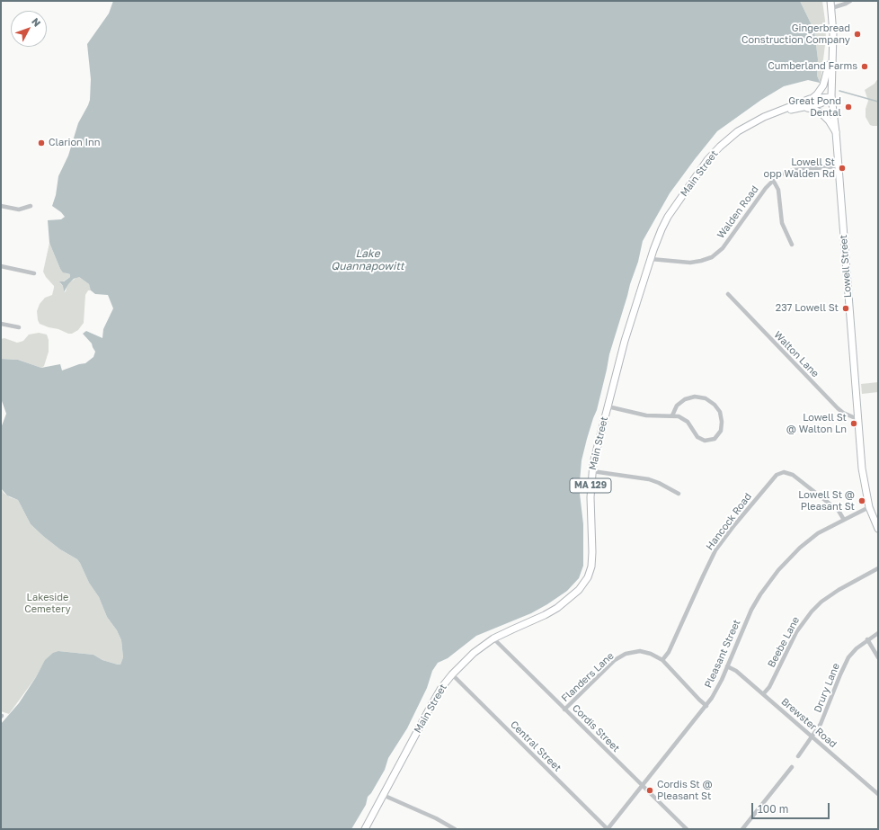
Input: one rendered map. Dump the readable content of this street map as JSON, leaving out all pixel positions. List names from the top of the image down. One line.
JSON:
{"streets":{"main road":["Main Street","Lowell Street","MA 129"],"street":["Walden Road","Walton Lane","Hancock Road","Beebe Lane","Pleasant Street","Flanders Lane","Drury Lane","Brewster Road","Cordis Street","Central Street"]},"crossings":[["Main Street","Walden Road"],["Main Street","Lowell Street"],["Main Street","MA 129"],["Main Street","Cordis Street"],["Main Street","Central Street"],["Walden Road","Lowell Street"],["Lowell Street","Walton Lane"],["Lowell Street","MA 129"],["Lowell Street","Pleasant Street"],["Hancock Road","Pleasant Street"],["Hancock Road","Flanders Lane"],["Beebe Lane","Brewster Road"],["Pleasant Street","Flanders Lane"],["Pleasant Street","Brewster Road"],["Pleasant Street","Cordis Street"],["Pleasant Street","Central Street"],["Flanders Lane","Cordis Street"],["Drury Lane","Brewster Road"]],"water":["Lake Quannapowitt"],"parks":["Lakeside Cemetery"],"places":["Gingerbread Construction Company","Cumberland Farms","Great Pond Dental","Clarion Inn","Lowell St opp Walden Rd","237 Lowell St","Lowell St @ Walton Ln","Lowell St @ Pleasant St","Cordis St @ Pleasant St"],"scale_bar":"100 m","north":"top right"}
